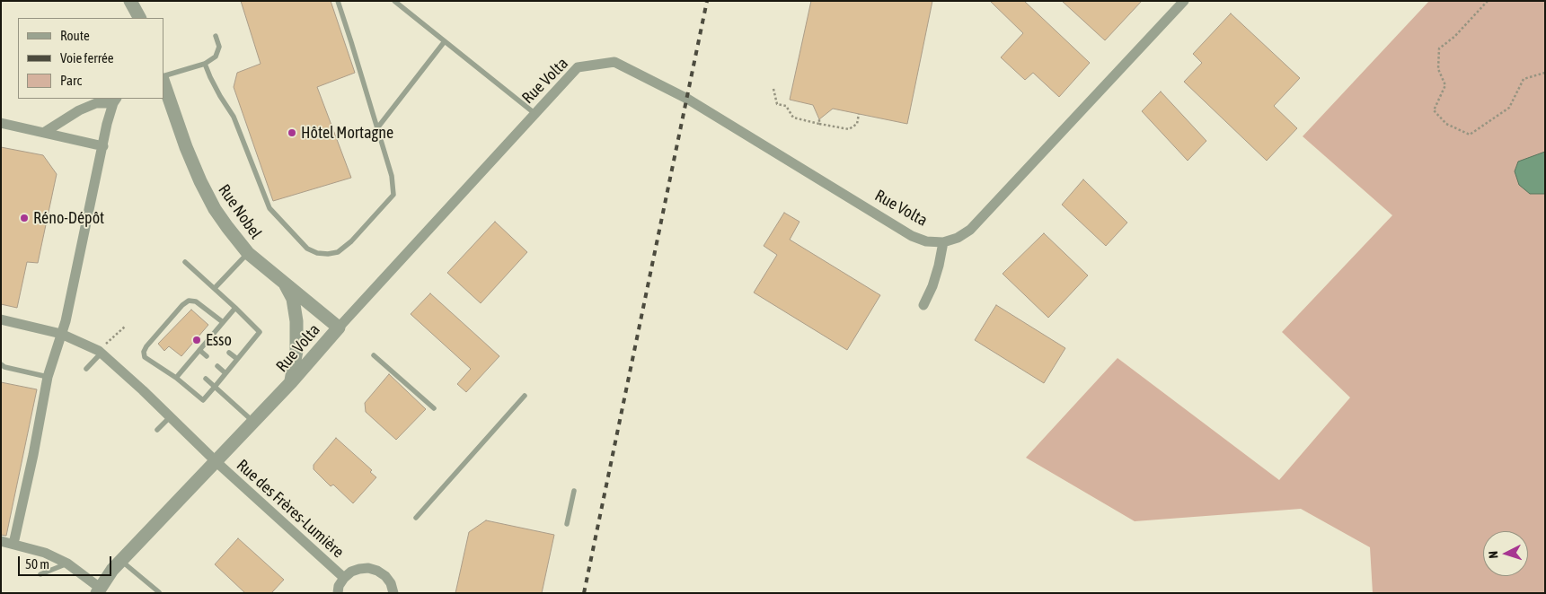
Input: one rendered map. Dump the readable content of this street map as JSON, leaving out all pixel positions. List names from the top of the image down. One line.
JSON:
{"streets":{"street":["Rue Volta","Rue Nobel","Rue des Frères-Lumière"]},"crossings":[["Rue Volta","Rue Nobel"],["Rue Volta","Rue des Frères-Lumière"]],"places":["Hôtel Mortagne","Réno-Dépôt","Esso"],"legend":["Route","Voie ferrée","Parc"],"scale_bar":"50 m","north":"left"}
